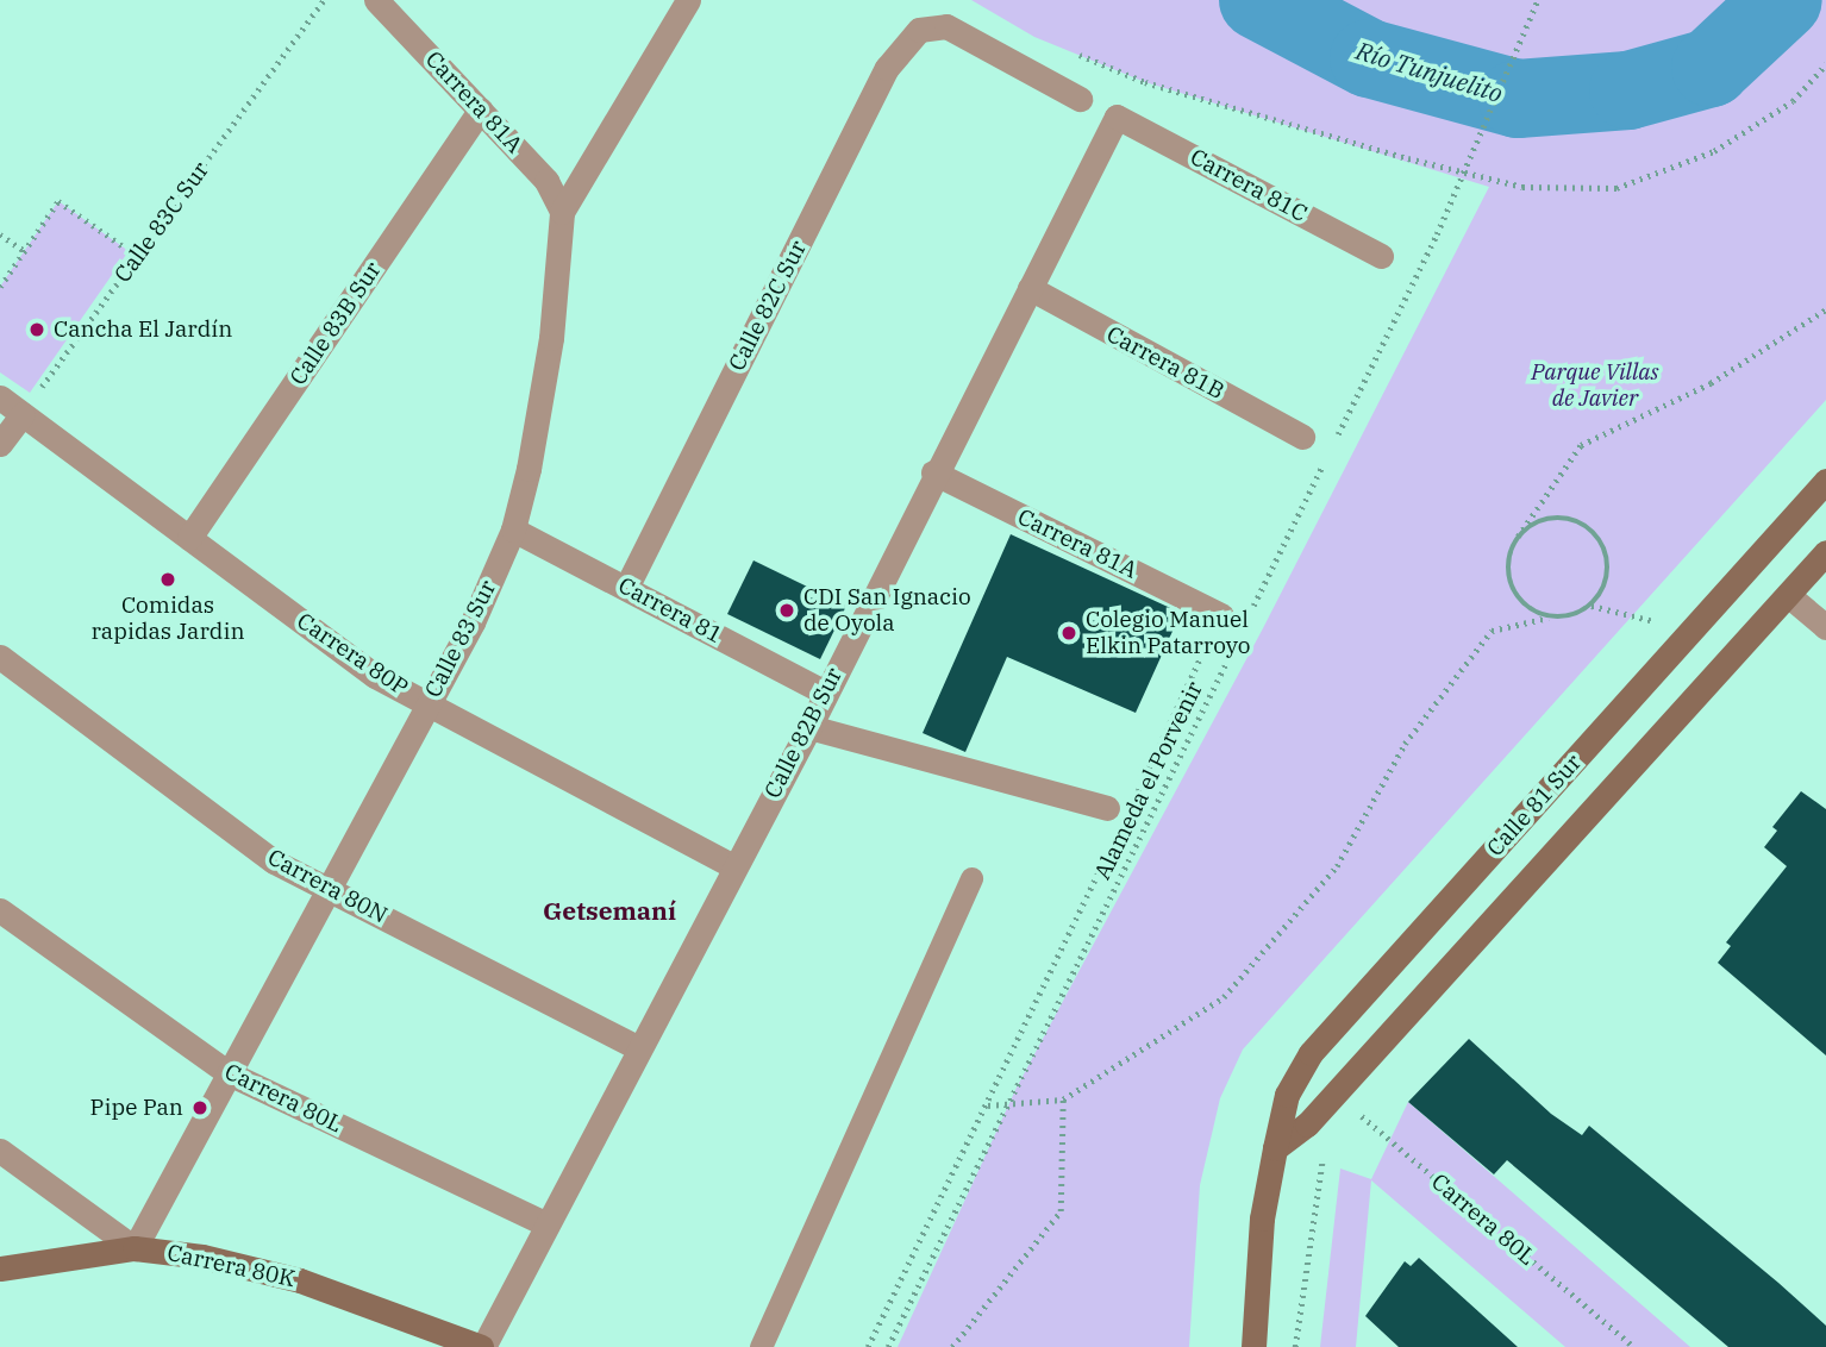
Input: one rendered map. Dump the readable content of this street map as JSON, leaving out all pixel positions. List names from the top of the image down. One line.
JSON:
{"streets":{"street":["Carrera 81A","Carrera 81C","Calle 82C Sur","Calle 83B Sur","Carrera 81B","Carrera 81","Calle 83 Sur","Carrera 80P","Calle 82B Sur","Calle 81 Sur","Carrera 80N","Carrera 80L","Carrera 80K"],"path":["Calle 83C Sur","Alameda el Porvenir"]},"crossings":[["Carrera 81A","Calle 83B Sur"],["Carrera 81A","Calle 83 Sur"],["Carrera 81A","Calle 82B Sur"],["Carrera 81C","Calle 82B Sur"],["Calle 83C Sur","Carrera 80P"],["Calle 82C Sur","Carrera 81"],["Calle 83B Sur","Carrera 80P"],["Carrera 81B","Calle 82B Sur"],["Carrera 81","Calle 83 Sur"],["Carrera 81","Calle 82B Sur"],["Calle 83 Sur","Carrera 80P"],["Calle 83 Sur","Carrera 80N"],["Calle 83 Sur","Carrera 80L"],["Calle 83 Sur","Carrera 80K"],["Carrera 80P","Calle 82B Sur"],["Calle 82B Sur","Carrera 80N"],["Calle 82B Sur","Carrera 80L"],["Calle 82B Sur","Carrera 80K"],["Calle 81 Sur","Carrera 80L"]],"districts":["Getsemaní"],"water":["Río Tunjuelito"],"parks":["Parque Villas de Javier"],"places":["Cancha El Jardín","Comidas rapidas Jardin","CDI San Ignacio de Oyola","Colegio Manuel Elkin Patarroyo","Pipe Pan"]}
